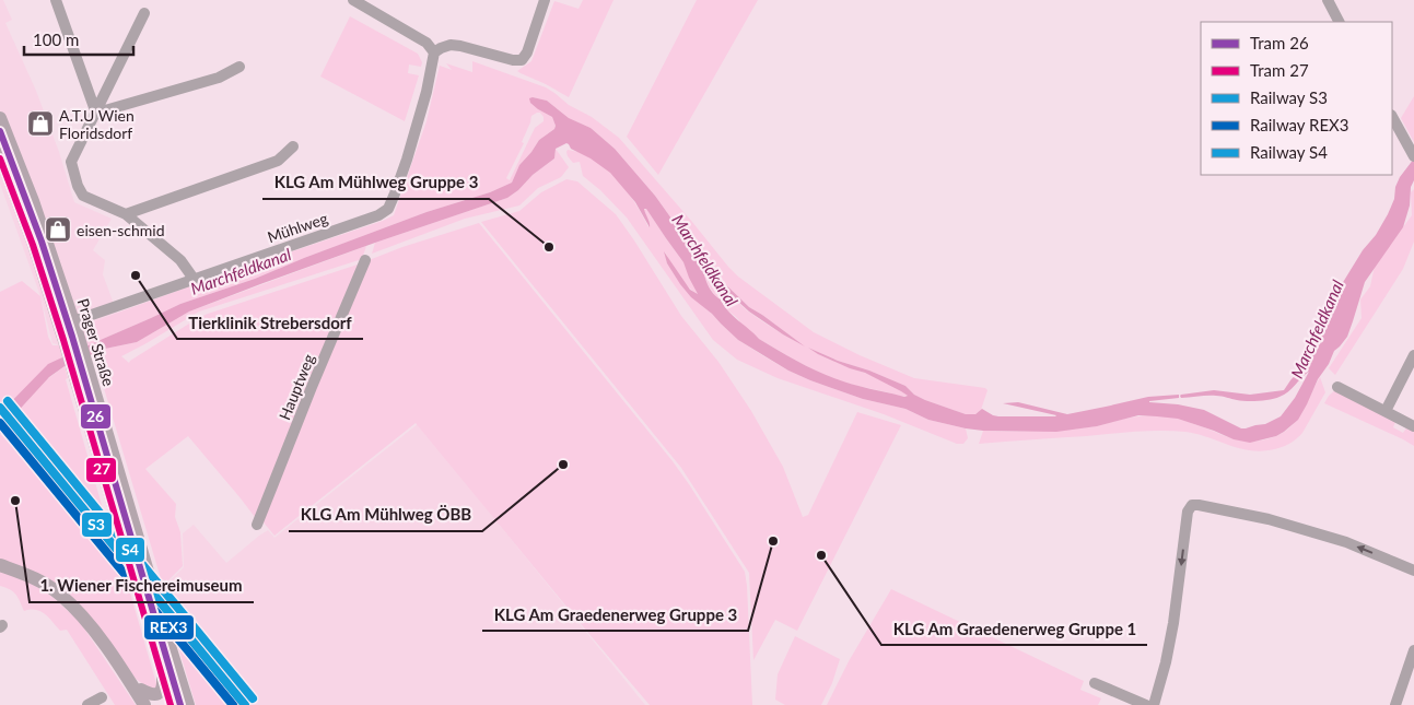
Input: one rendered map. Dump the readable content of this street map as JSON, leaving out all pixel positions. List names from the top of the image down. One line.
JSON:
{"streets":{"main road":["Prager Straße"],"street":["Mühlweg","Hauptweg"]},"crossings":[["Mühlweg","Prager Straße"]],"water":["Marchfeldkanal"],"places":{"shop":["A.T.U Wien Floridsdorf","eisen-schmid"],"other":["KLG Am Mühlweg Gruppe 3","Tierklinik Strebersdorf","KLG Am Mühlweg ÖBB","1. Wiener Fischereimuseum","KLG Am Graedenerweg Gruppe 3","KLG Am Graedenerweg Gruppe 1"]},"lines":["tram line 26","tram line 27","rail line S4","rail line S3","rail line REX3"],"legend":["Tram 26","Tram 27","Railway S3","Railway REX3","Railway S4"],"scale_bar":"100 m"}
